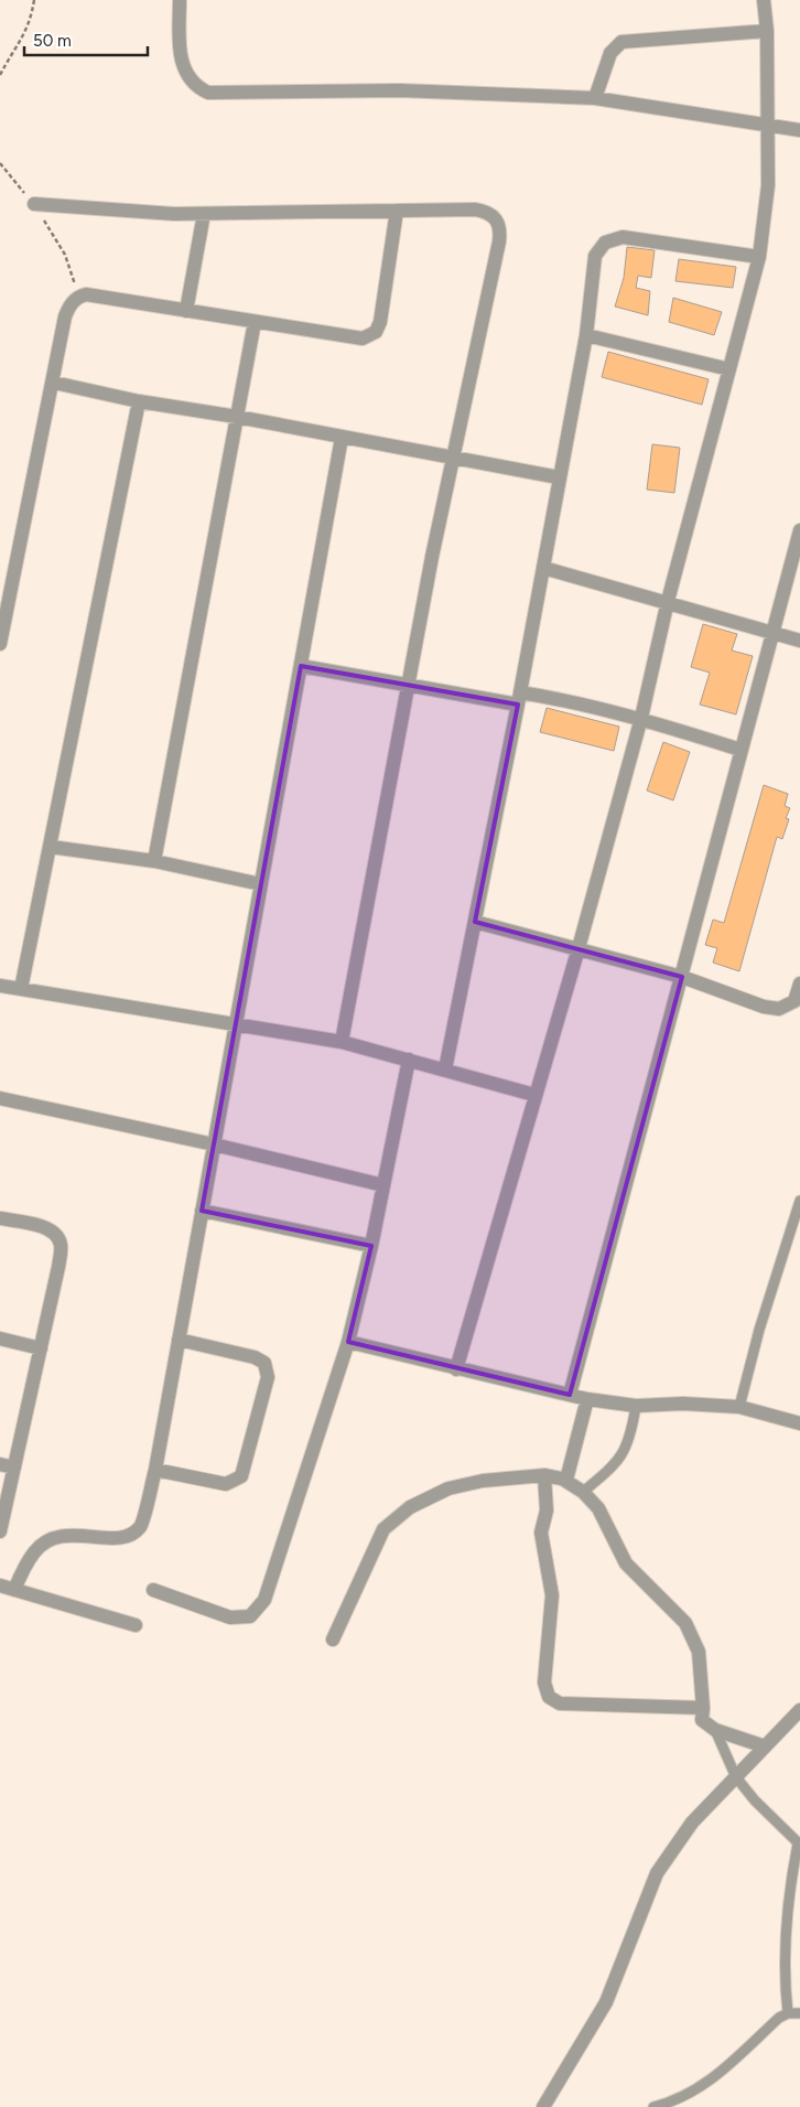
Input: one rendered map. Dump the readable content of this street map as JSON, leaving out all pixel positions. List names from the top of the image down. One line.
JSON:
{"scale_bar":"50 m"}
